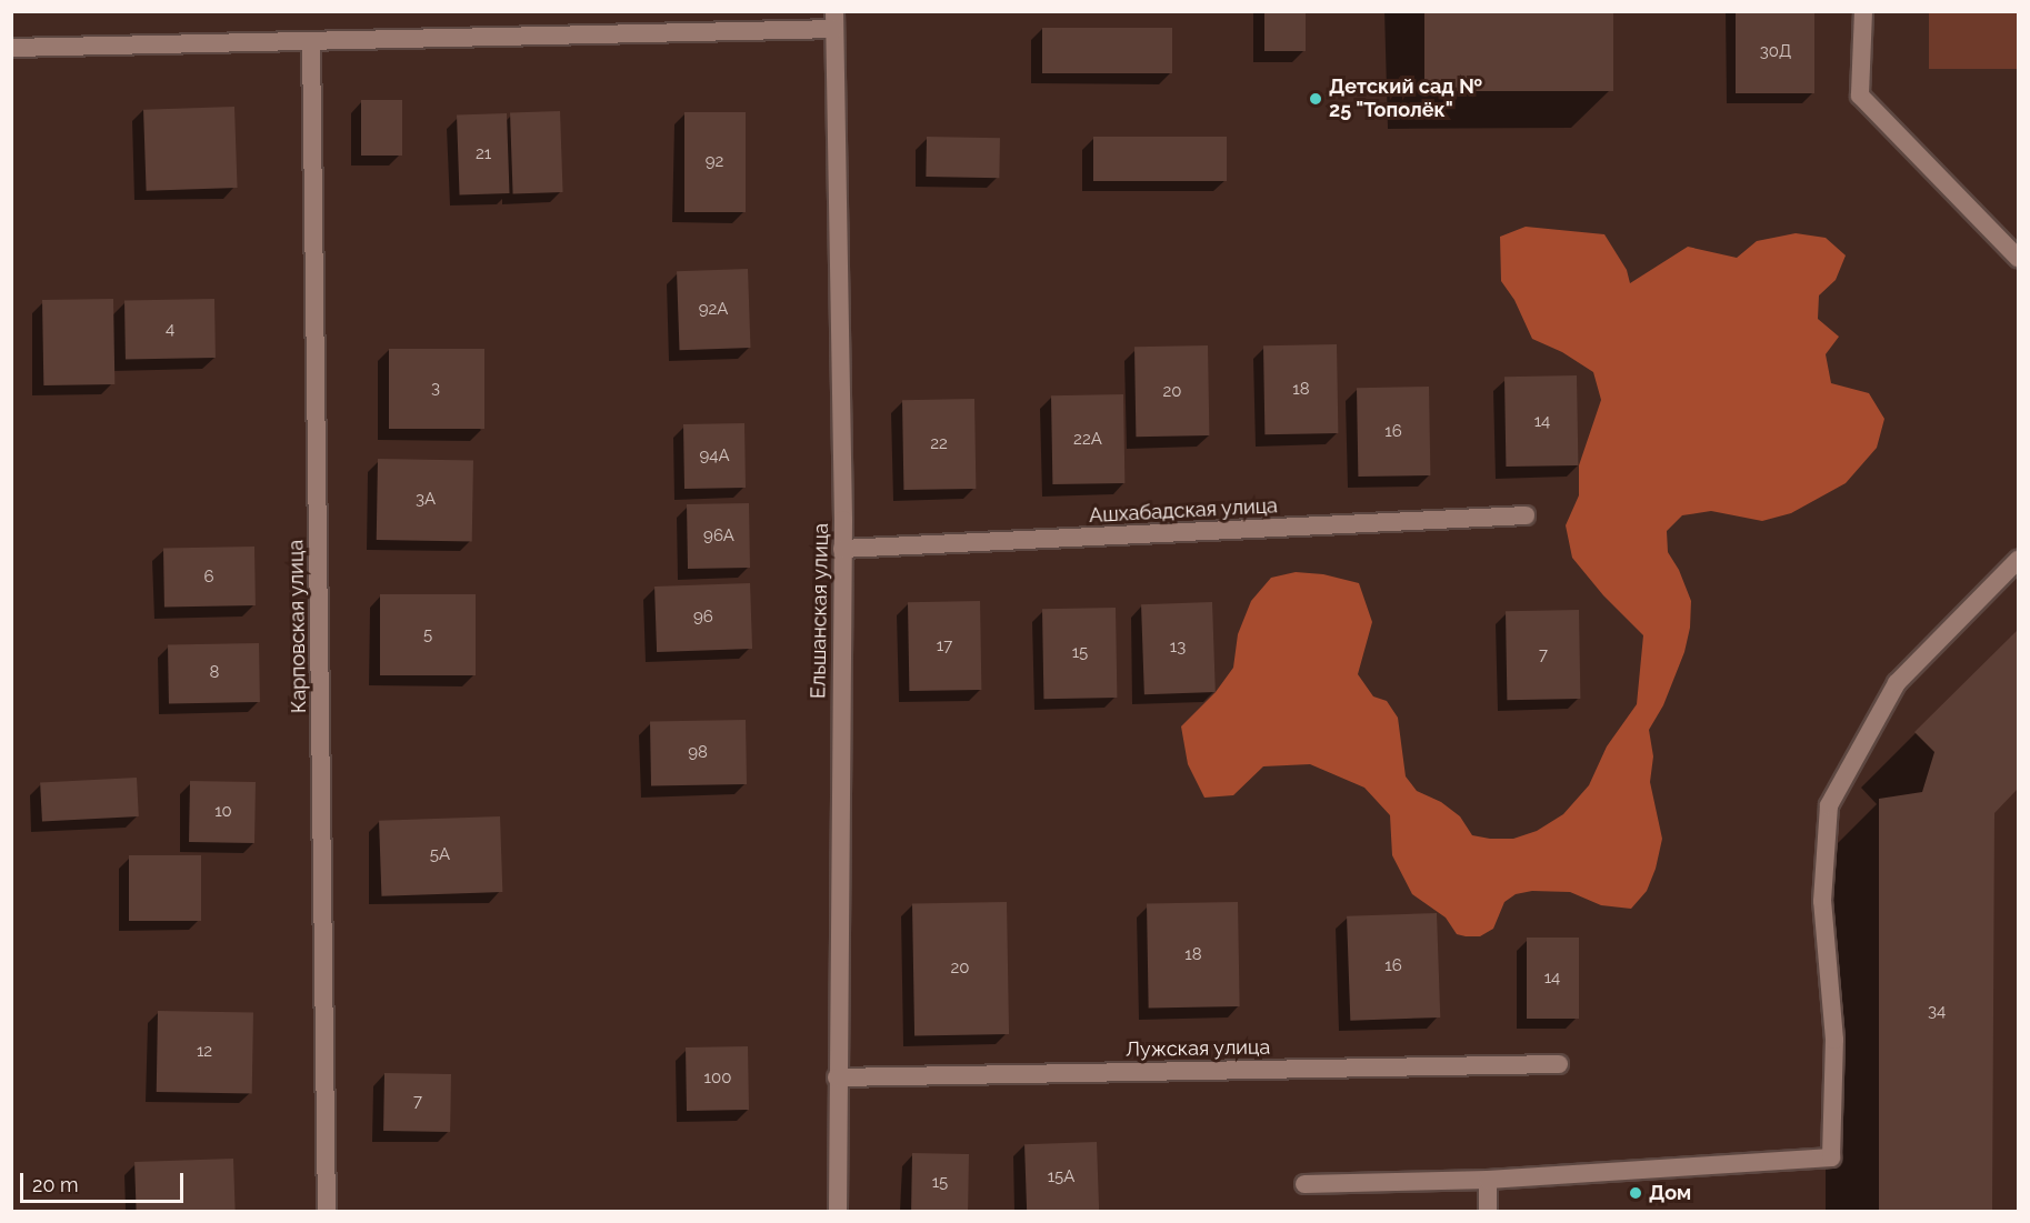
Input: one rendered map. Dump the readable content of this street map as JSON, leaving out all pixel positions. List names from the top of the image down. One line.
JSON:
{"streets":{"street":["Ашхабадская улица","Ельшанская улица","Карповская улица","Лужская улица"]},"crossings":[["Ашхабадская улица","Ельшанская улица"],["Ельшанская улица","Лужская улица"]],"places":["Детский сад № 25 \"Тополёк\"","Дом"],"house_numbers":["30Д","21","92","92А","4","3","18","20","14","16","22А","22","94А","3А","96А","6","96","5","17","13","15","7","8","98","10","5А","18","16","20","14","34","12","100","7","15А","15"],"scale_bar":"20 m"}
